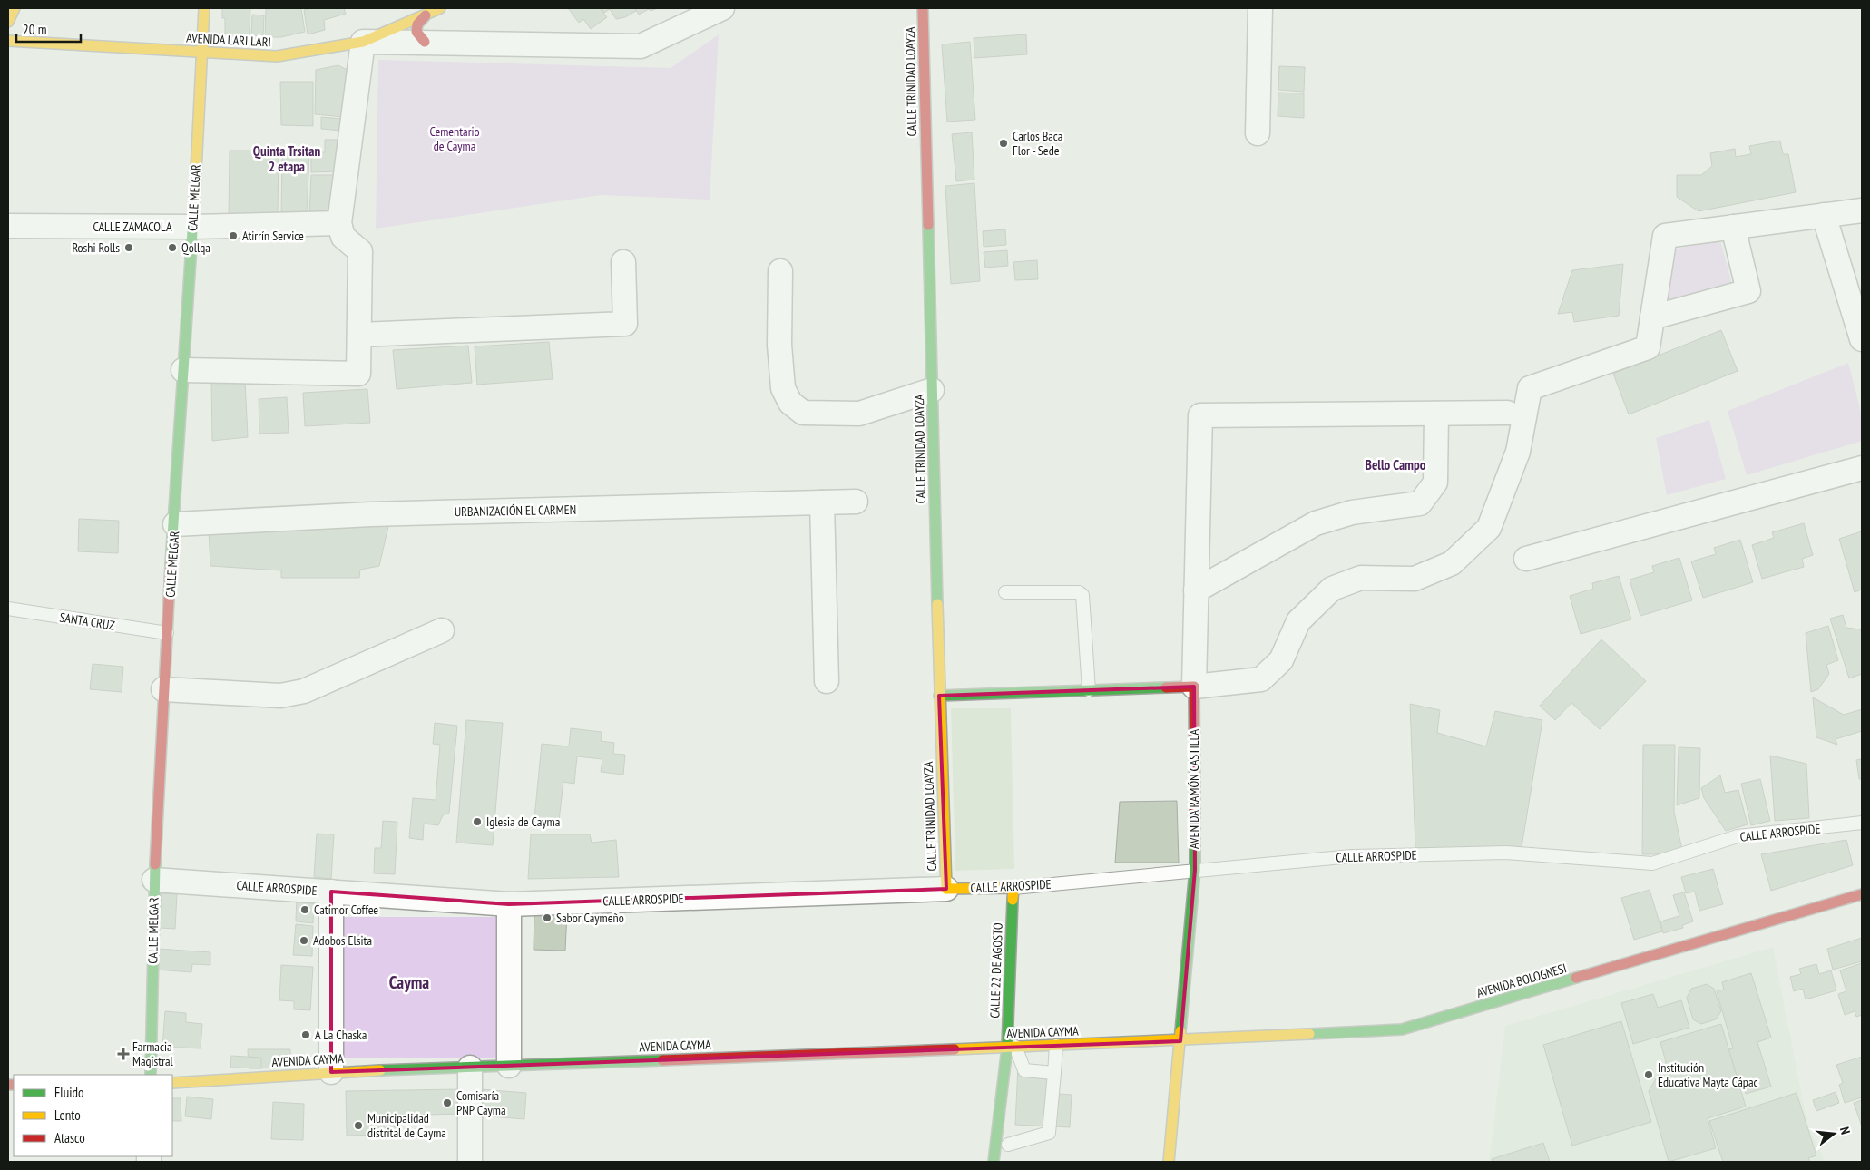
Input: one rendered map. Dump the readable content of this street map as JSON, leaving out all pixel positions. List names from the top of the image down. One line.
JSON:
{"streets":{"street":["AVENIDA LARI LARI","CALLE TRINIDAD LOAYZA","CALLE MELGAR","CALLE ZAMACOLA","URBANIZACIÓN EL CARMEN","AVENIDA RAMÓN CASTILLA","CALLE ARROSPIDE","CALLE 22 DE AGOSTO","AVENIDA BOLOGNESI","AVENIDA CAYMA"],"lane":["SANTA CRUZ"]},"crossings":[["AVENIDA LARI LARI","CALLE MELGAR"],["CALLE TRINIDAD LOAYZA","CALLE ARROSPIDE"],["CALLE MELGAR","CALLE ZAMACOLA"],["CALLE MELGAR","URBANIZACIÓN EL CARMEN"],["CALLE MELGAR","SANTA CRUZ"],["CALLE MELGAR","CALLE ARROSPIDE"],["AVENIDA RAMÓN CASTILLA","CALLE ARROSPIDE"],["AVENIDA RAMÓN CASTILLA","AVENIDA BOLOGNESI"],["AVENIDA RAMÓN CASTILLA","AVENIDA CAYMA"],["CALLE ARROSPIDE","CALLE 22 DE AGOSTO"],["CALLE 22 DE AGOSTO","AVENIDA CAYMA"],["AVENIDA BOLOGNESI","AVENIDA CAYMA"]],"districts":["Quinta Trsitan 2 etapa","Bello Campo","Cayma"],"parks":["Cementario de Cayma"],"places":{"other":["Carlos Baca Flor - Sede","Atirrín Service","Roshi Rolls","Qollqa","Iglesia de Cayma","Catimor Coffee","Sabor Caymeño","Adobos Elsita","A La Chaska","Institución Educativa Mayta Cápac","Comisaría PNP Cayma","Municipalidad distrital de Cayma"],"health":["Farmacia Magistral"]},"legend":["Fluido","Lento","Atasco"],"scale_bar":"20 m","north":"right"}
